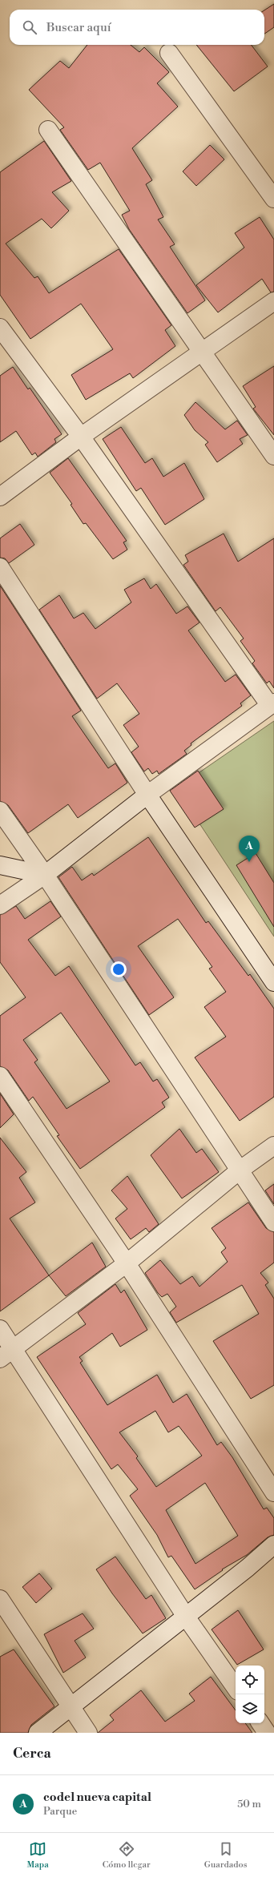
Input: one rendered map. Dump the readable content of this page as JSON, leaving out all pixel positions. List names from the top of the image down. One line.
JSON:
{"page":{"search":"Buscar aquí","pins":"A","heading":"Cerca","list":[{"mark":"A","name":"codel nueva capital","note":"Parque","value":"50 m"}],"nav":["Mapa","Cómo llegar","Guardados"]}}
